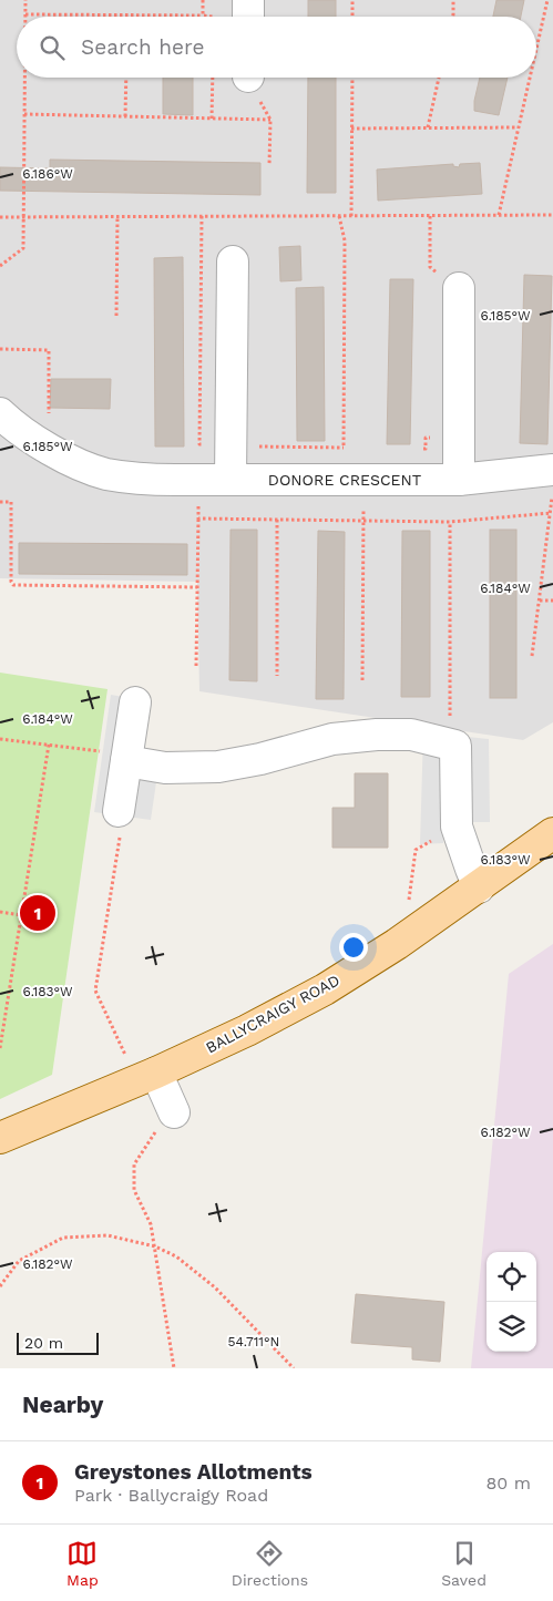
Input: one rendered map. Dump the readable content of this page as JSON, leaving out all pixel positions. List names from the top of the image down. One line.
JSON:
{"streets":{"main road":["BALLYCRAIGY ROAD"],"street":["DONORE CRESCENT"]},"scale_bar":"20 m","page":{"search":"Search here","pins":"1","scale":"20 m","heading":"Nearby","list":[{"mark":"1","name":"Greystones Allotments","note":"Park · Ballycraigy Road","value":"80 m"}],"nav":["Map","Directions","Saved"]},"coordinates":["6.186°W","6.185°W","6.184°W","6.183°W","6.182°W","54.711°N"]}
